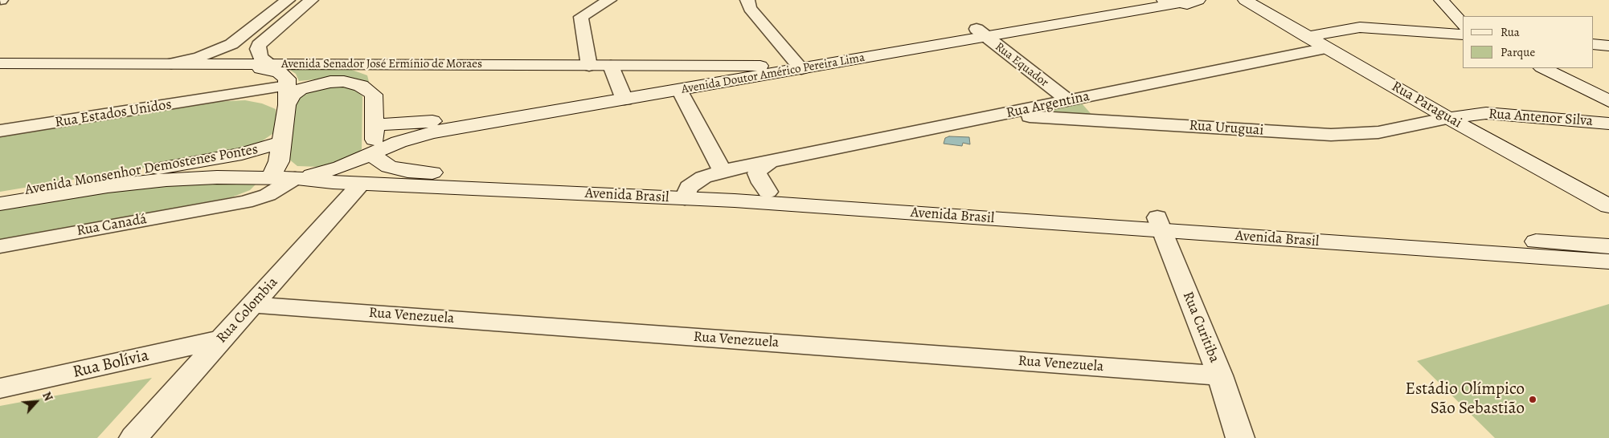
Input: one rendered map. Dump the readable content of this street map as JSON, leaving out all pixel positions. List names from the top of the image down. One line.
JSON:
{"streets":{"main road":["Avenida Senador José Ermínio de Moraes","Avenida Doutor Américo Pereira Lima","Rua Paraguai","Rua Antenor Silva","Avenida Monsenhor Demostenes Pontes","Avenida Brasil"],"street":["Rua Equador","Rua Argentina","Rua Estados Unidos","Rua Uruguai","Rua Canadá","Rua Colombia","Rua Venezuela","Rua Curitiba","Rua Bolívia"]},"crossings":[["Avenida Senador José Ermínio de Moraes","Avenida Doutor Américo Pereira Lima"],["Avenida Senador José Ermínio de Moraes","Avenida Monsenhor Demostenes Pontes"],["Rua Equador","Avenida Doutor Américo Pereira Lima"],["Rua Equador","Rua Argentina"],["Avenida Doutor Américo Pereira Lima","Avenida Monsenhor Demostenes Pontes"],["Avenida Doutor Américo Pereira Lima","Avenida Brasil"],["Rua Argentina","Rua Paraguai"],["Rua Argentina","Rua Uruguai"],["Rua Argentina","Avenida Brasil"],["Rua Paraguai","Rua Antenor Silva"],["Rua Paraguai","Rua Uruguai"],["Rua Antenor Silva","Rua Uruguai"],["Avenida Monsenhor Demostenes Pontes","Avenida Brasil"],["Avenida Brasil","Rua Colombia"],["Avenida Brasil","Rua Curitiba"],["Rua Colombia","Rua Venezuela"],["Rua Colombia","Rua Bolívia"],["Rua Venezuela","Rua Curitiba"]],"places":["Estádio Olímpico São Sebastião"],"legend":["Rua","Parque"],"north":"top right"}
